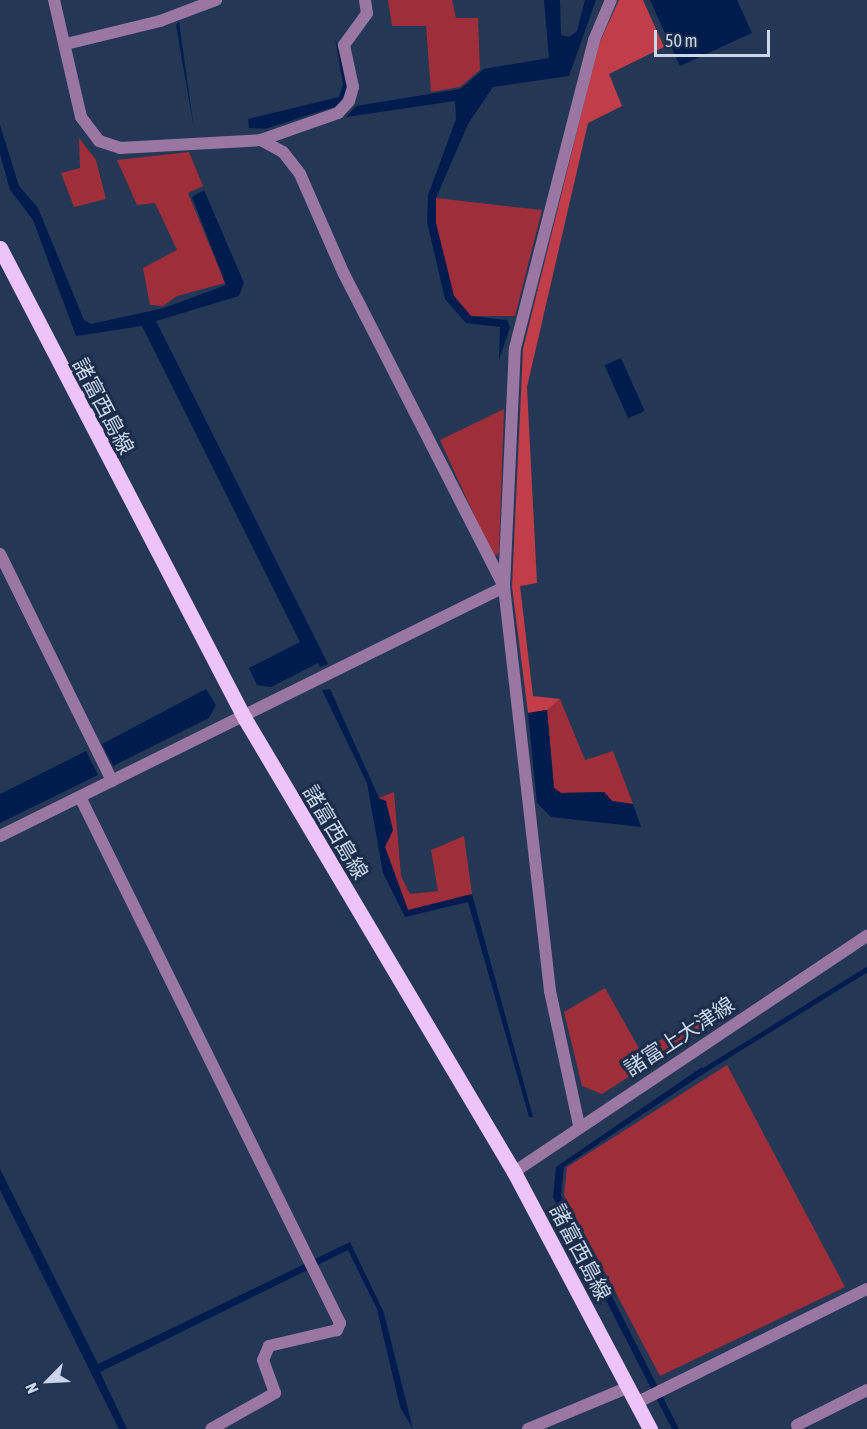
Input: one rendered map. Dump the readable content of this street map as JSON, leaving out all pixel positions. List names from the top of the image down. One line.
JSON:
{"streets":{"main road":["諸富西島線"],"street":["諸富上大津線"]},"crossings":[["諸富西島線","諸富上大津線"]],"scale_bar":"50 m","north":"bottom left"}
